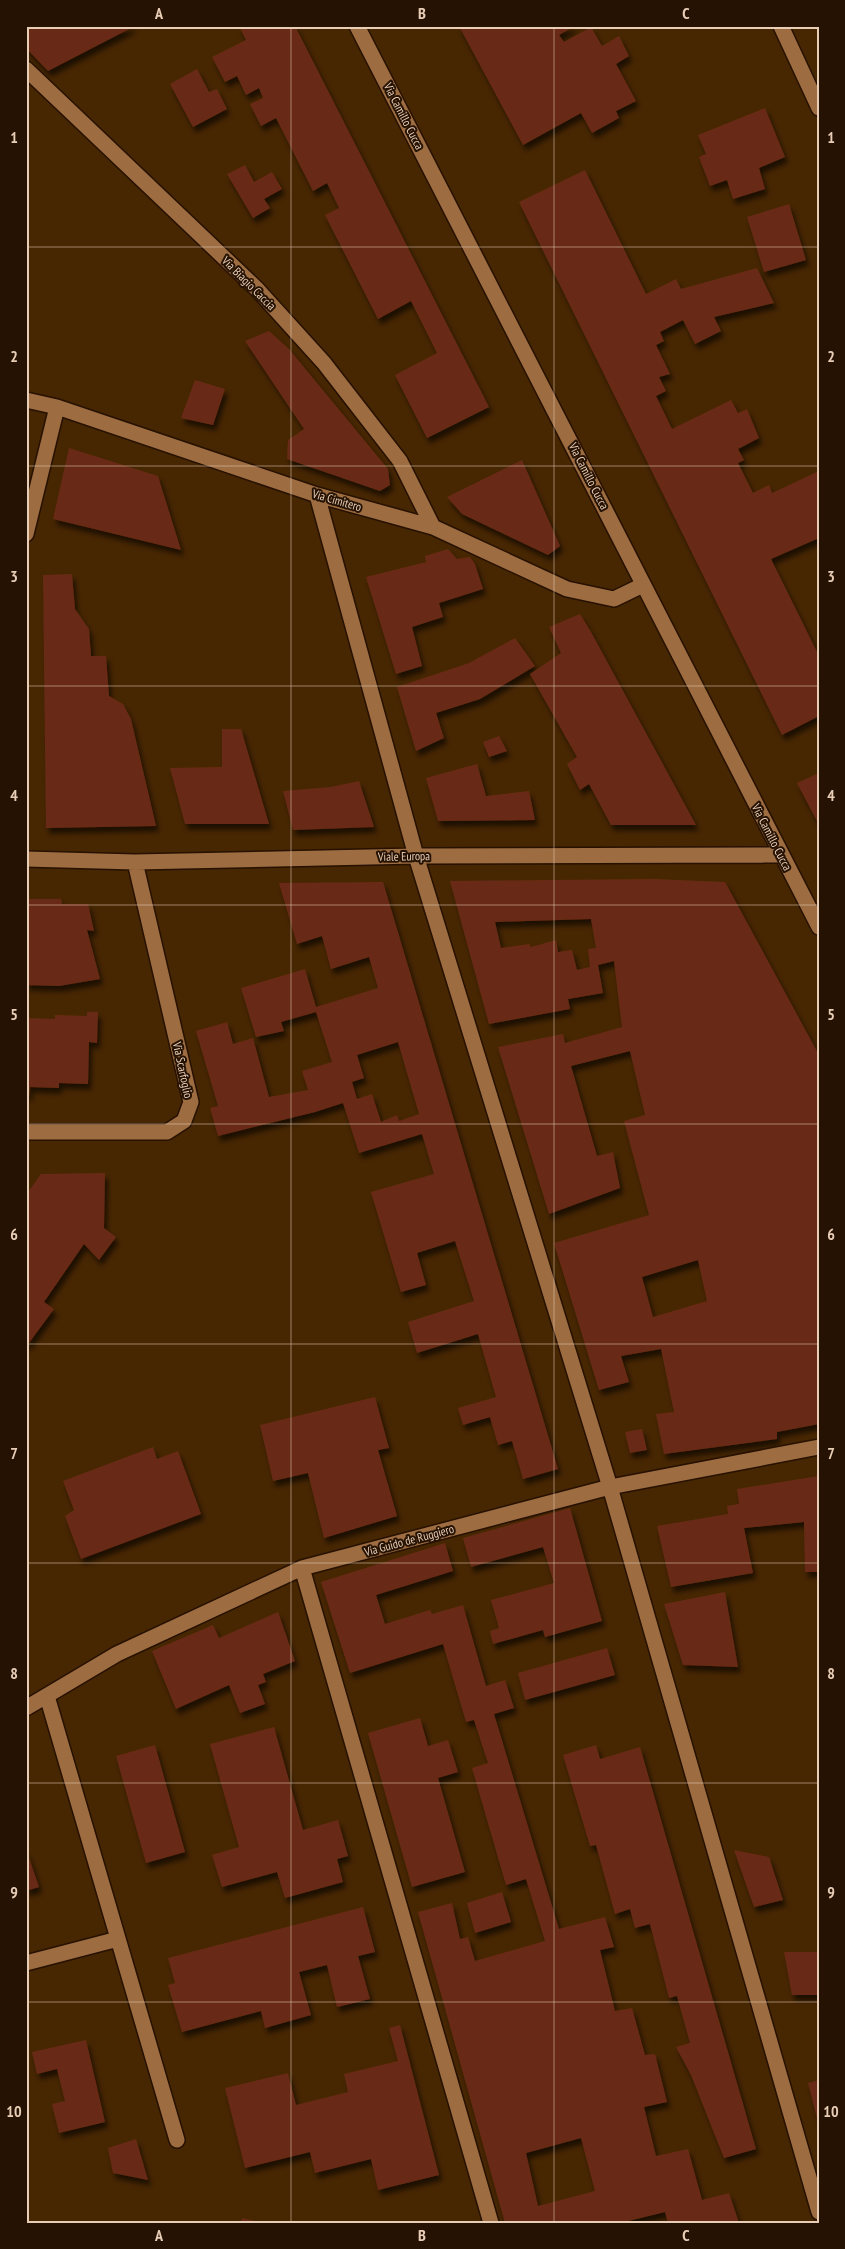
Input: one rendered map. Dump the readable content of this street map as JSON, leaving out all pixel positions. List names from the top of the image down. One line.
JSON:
{"streets":{"street":["Via Camillo Cucca","Via Biagio Caccia","Via Cimitero","Viale Europa","Via Scarfoglio","Via Guido de Ruggiero"]},"crossings":[["Via Camillo Cucca","Via Cimitero"],["Via Camillo Cucca","Viale Europa"],["Via Biagio Caccia","Via Cimitero"],["Viale Europa","Via Scarfoglio"]],"grid":{"columns":["A","B","C"],"rows":["1","2","3","4","5","6","7","8","9","10"]}}
